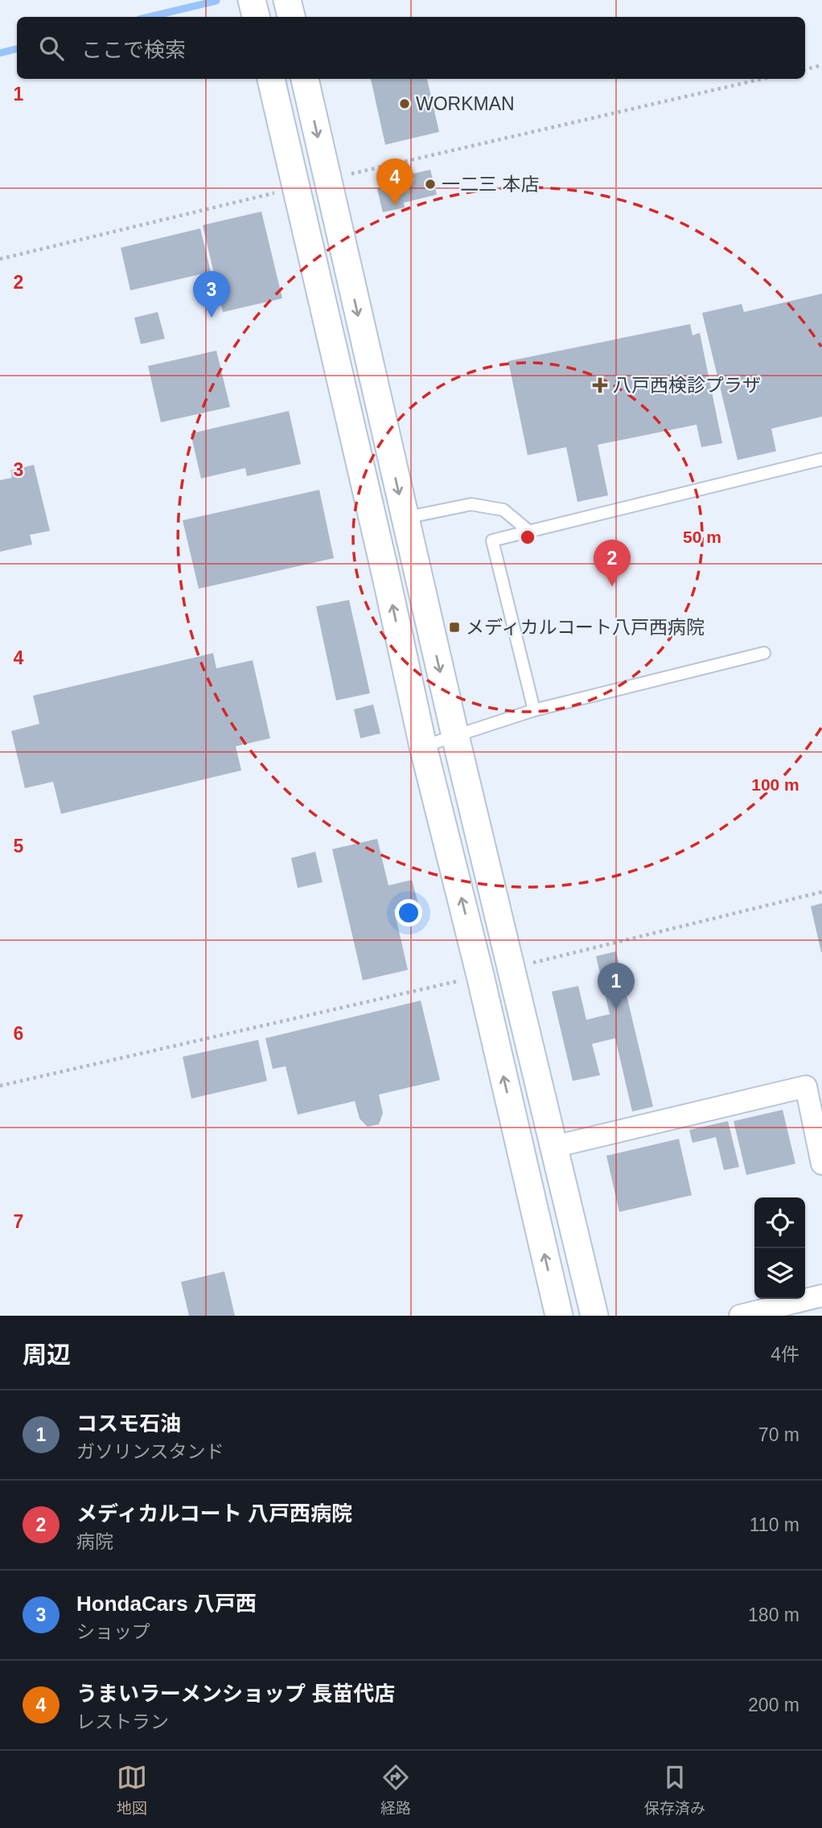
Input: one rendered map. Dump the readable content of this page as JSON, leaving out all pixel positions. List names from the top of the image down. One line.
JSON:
{"places":{"other":["WORKMAN","一二三 本店"],"health":["八戸西検診プラザ"],"transit":["メディカルコート八戸西病院"]},"page":{"search":"ここで検索","pins":["4","3","2","1"],"heading":["周辺","4件"],"list":[{"mark":"1","name":"コスモ石油","note":"ガソリンスタンド","value":"70 m"},{"mark":"2","name":"メディカルコート 八戸西病院","note":"病院","value":"110 m"},{"mark":"3","name":"HondaCars 八戸西","note":"ショップ","value":"180 m"},{"mark":"4","name":"うまいラーメンショップ 長苗代店","note":"レストラン","value":"200 m"}],"nav":["地図","経路","保存済み"]},"grid":{"rows":["1","2","3","4","5","6","7"]},"rings":["50 m","100 m"]}
